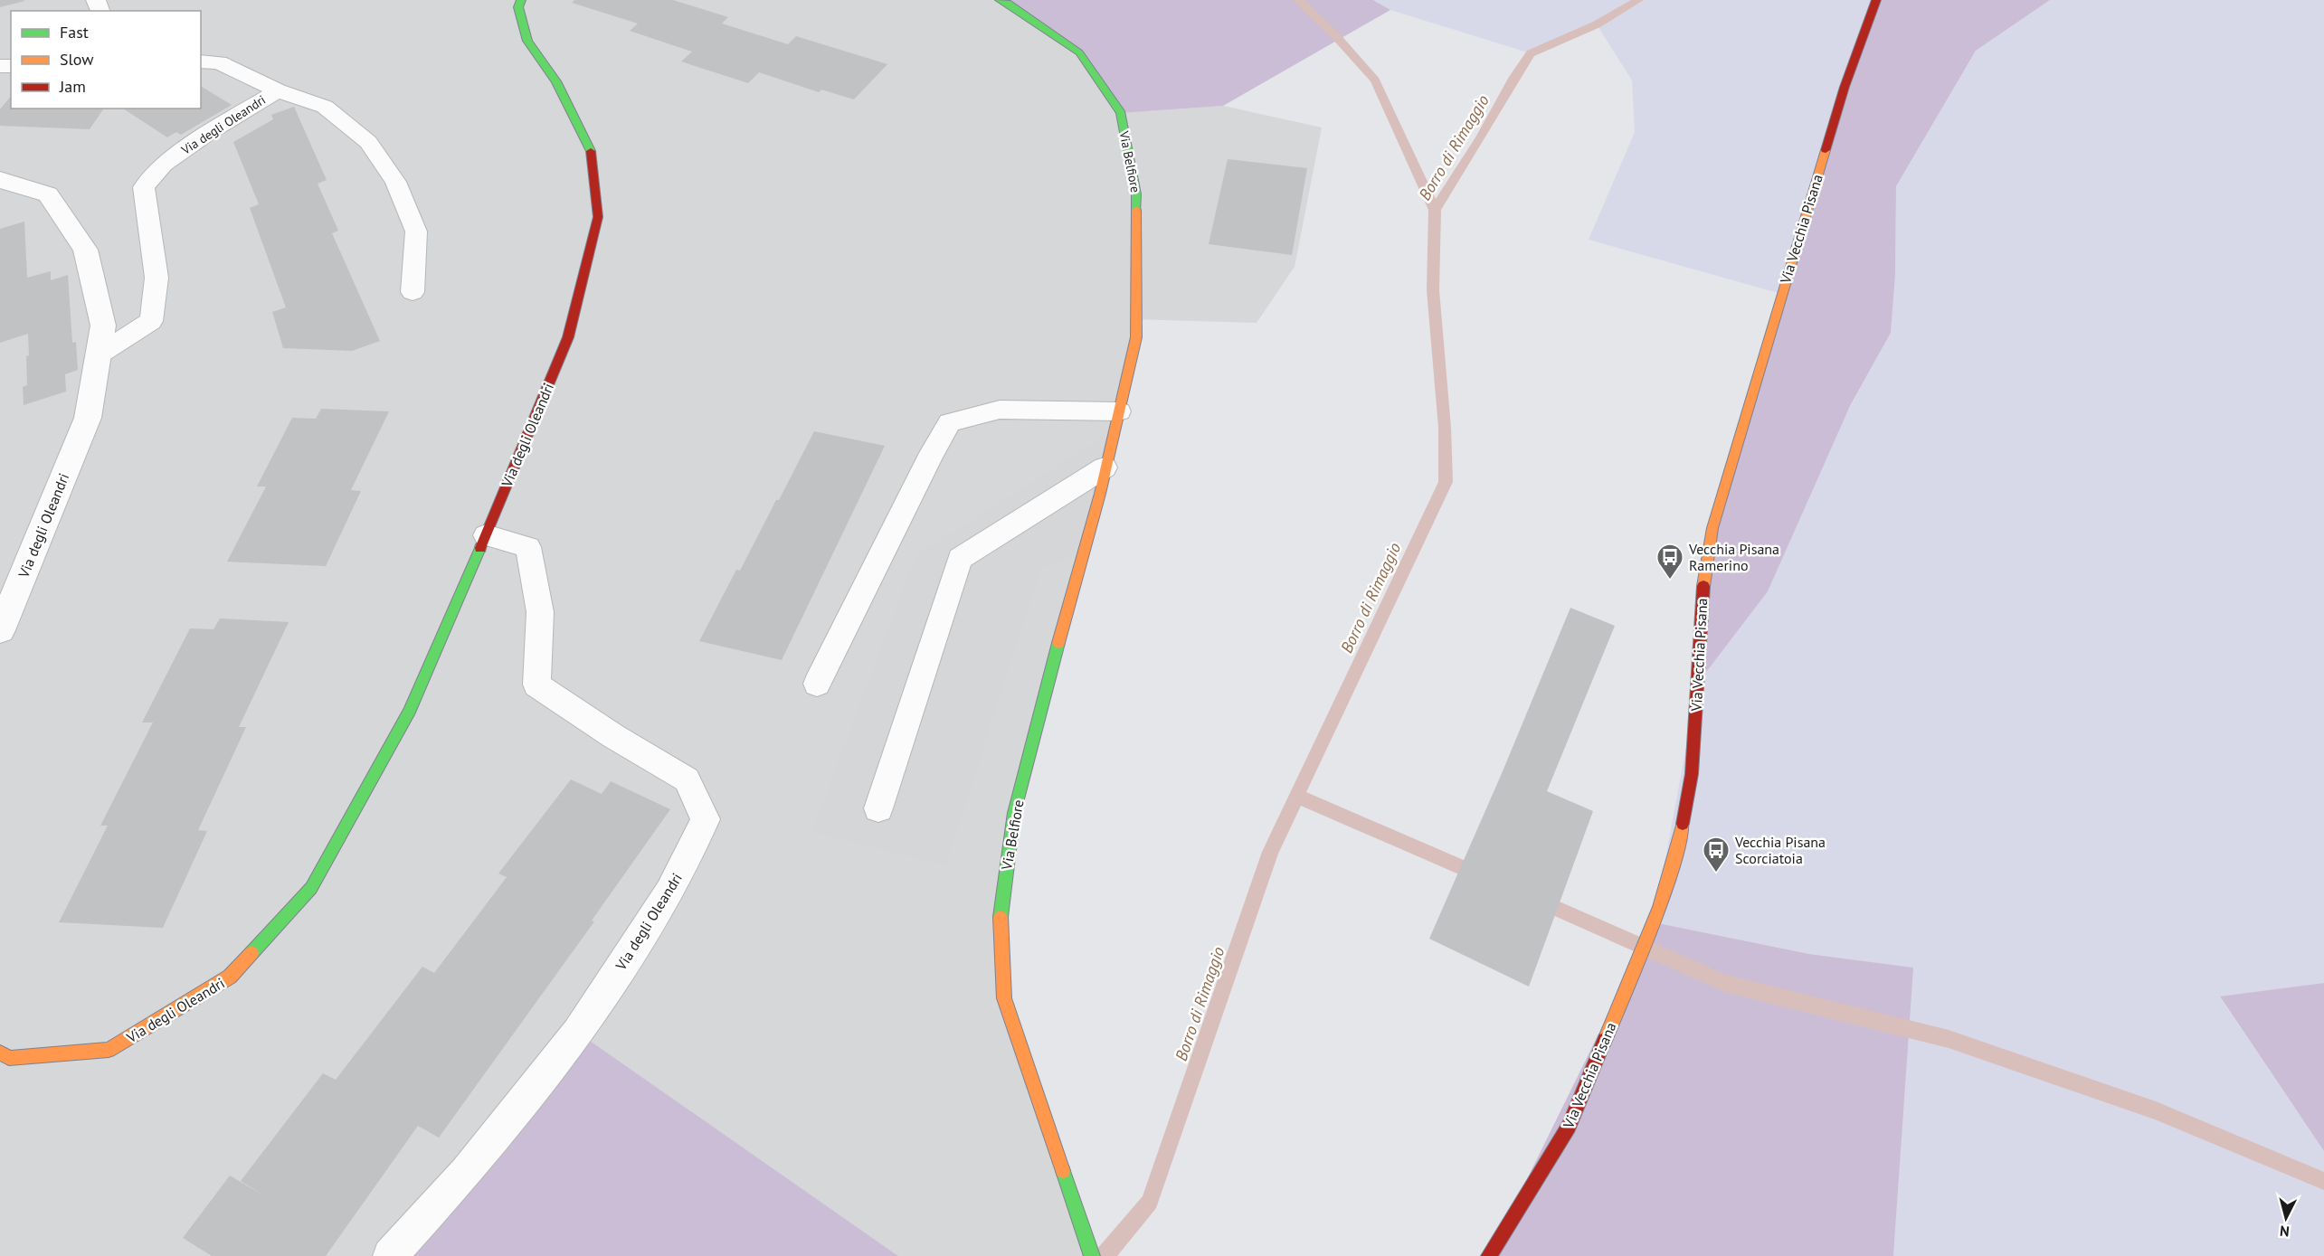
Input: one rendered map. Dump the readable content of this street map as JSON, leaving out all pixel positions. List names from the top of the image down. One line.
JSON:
{"streets":{"street":["Via degli Oleandri","Via Belfiore","Via Vecchia Pisana"]},"water":["Borro di Rimaggio"],"places":{"bus stop":["Vecchia Pisana Ramerino","Vecchia Pisana Scorciatoia"]},"legend":["Fast","Slow","Jam"],"north":"bottom"}
